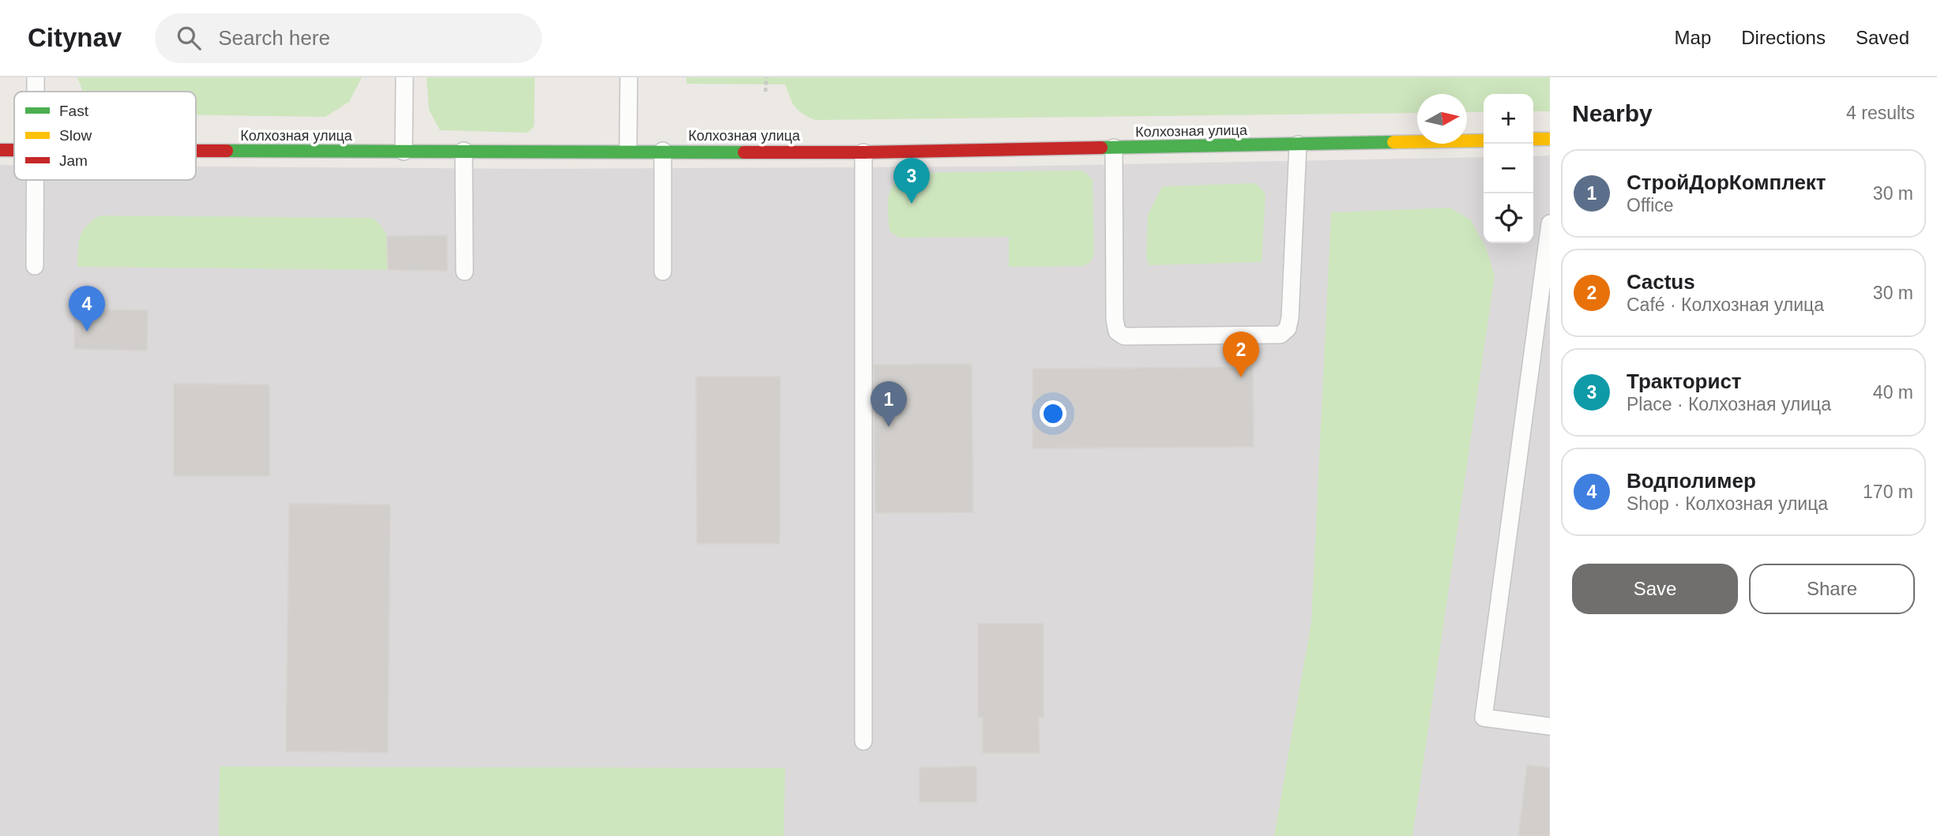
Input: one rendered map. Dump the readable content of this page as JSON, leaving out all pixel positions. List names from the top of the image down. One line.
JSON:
{"streets":{"street":["Колхозная улица"]},"legend":["Fast","Slow","Jam"],"north":"right","page":{"header":"Citynav","search":"Search here","nav":["Map","Directions","Saved"],"heading":["Nearby","4 results"],"map_buttons":["+","−"],"list":[{"mark":"1","name":"СтройДорКомплект","note":"Office","value":"30 m"},{"mark":"2","name":"Cactus","note":"Café · Колхозная улица","value":"30 m"},{"mark":"3","name":"Тракторист","note":"Place · Колхозная улица","value":"40 m"},{"mark":"4","name":"Водполимер","note":"Shop · Колхозная улица","value":"170 m"}],"pins":["3","4","2","1"],"buttons":["Save","Share"]}}
